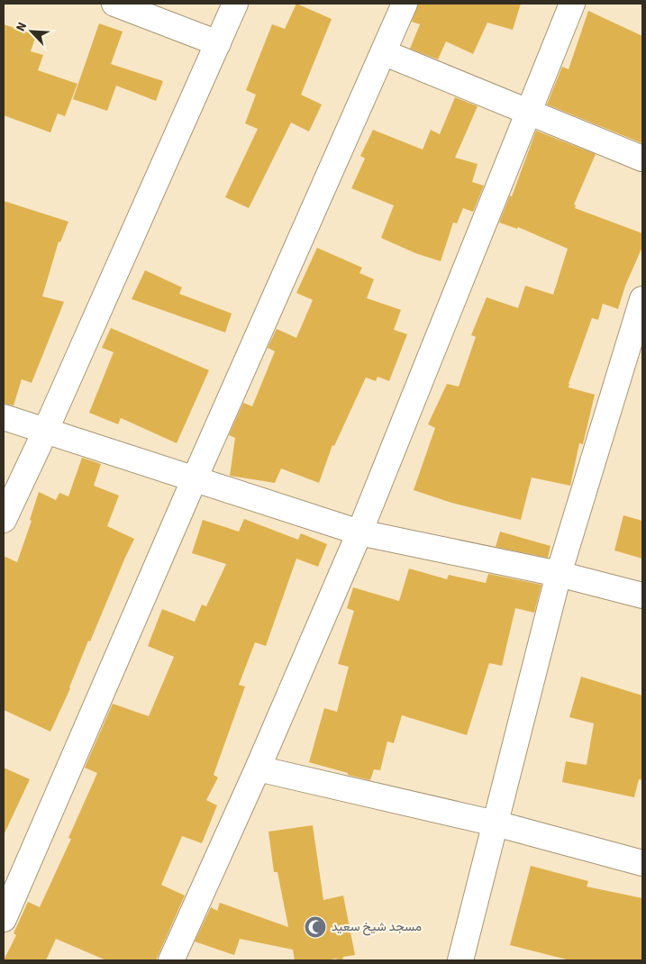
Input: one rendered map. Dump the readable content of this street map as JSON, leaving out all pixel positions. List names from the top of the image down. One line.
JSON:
{"places":{"mosque":["مسجد شيخ سعيد"]},"north":"top left"}
